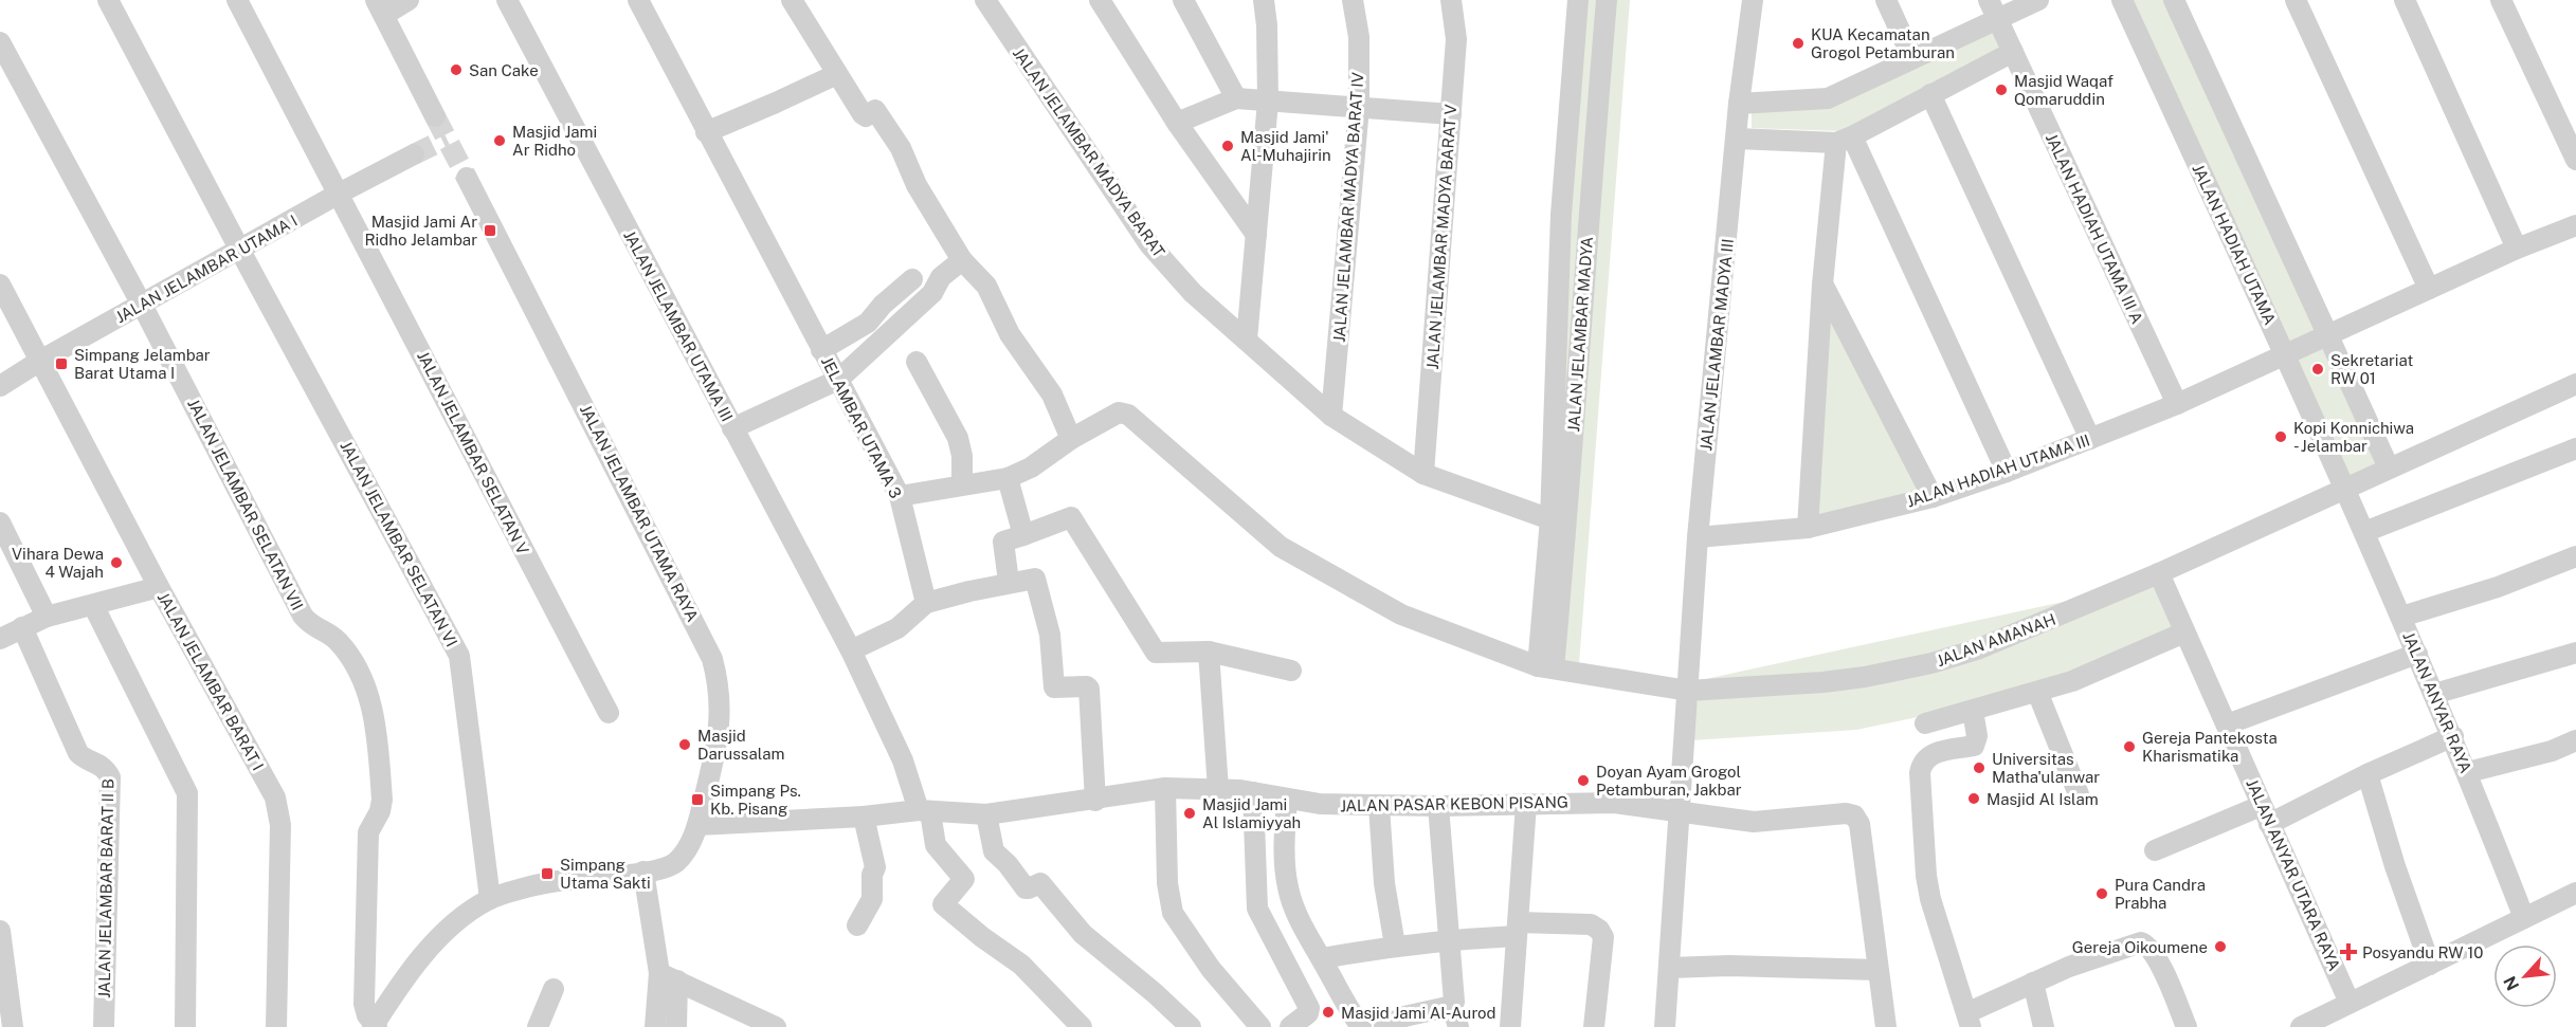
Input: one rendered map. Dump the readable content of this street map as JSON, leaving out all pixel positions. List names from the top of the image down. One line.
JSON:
{"streets":{"street":["JALAN JELAMBAR MADYA BARAT","JALAN JELAMBAR MADYA BARAT IV","JALAN HADIAH UTAMA III A","JALAN JELAMBAR MADYA BARAT V","JALAN HADIAH UTAMA","JALAN JELAMBAR UTAMA I","JALAN JELAMBAR UTAMA III","JALAN JELAMBAR MADYA","JALAN JELAMBAR MADYA III","JELAMBAR UTAMA 3","JALAN JELAMBAR SELATAN V","JALAN HADIAH UTAMA III","JALAN JELAMBAR SELATAN VII","JALAN JELAMBAR UTAMA RAYA","JALAN JELAMBAR SELATAN VI","JALAN AMANAH","JALAN JELAMBAR BARAT I","JALAN ANYAR RAYA","JALAN PASAR KEBON PISANG","JALAN ANYAR UTARA RAYA","JALAN JELAMBAR BARAT II B"]},"crossings":[["JALAN JELAMBAR MADYA BARAT","JALAN JELAMBAR MADYA BARAT IV"],["JALAN JELAMBAR MADYA BARAT","JALAN JELAMBAR MADYA BARAT V"],["JALAN JELAMBAR MADYA BARAT","JALAN JELAMBAR MADYA"],["JALAN HADIAH UTAMA III A","JALAN HADIAH UTAMA III"],["JALAN HADIAH UTAMA","JALAN HADIAH UTAMA III"],["JALAN HADIAH UTAMA","JALAN AMANAH"],["JALAN HADIAH UTAMA","JALAN ANYAR RAYA"],["JALAN JELAMBAR UTAMA I","JALAN JELAMBAR SELATAN V"],["JALAN JELAMBAR UTAMA I","JALAN JELAMBAR SELATAN VII"],["JALAN JELAMBAR UTAMA I","JALAN JELAMBAR SELATAN VI"],["JALAN JELAMBAR UTAMA I","JALAN JELAMBAR BARAT I"],["JALAN JELAMBAR UTAMA III","JALAN PASAR KEBON PISANG"],["JALAN JELAMBAR MADYA","JALAN AMANAH"],["JALAN JELAMBAR MADYA III","JALAN HADIAH UTAMA III"],["JALAN JELAMBAR MADYA III","JALAN AMANAH"],["JALAN JELAMBAR MADYA III","JALAN PASAR KEBON PISANG"],["JELAMBAR UTAMA 3","JALAN AMANAH"],["JALAN JELAMBAR UTAMA RAYA","JALAN PASAR KEBON PISANG"],["JALAN AMANAH","JALAN ANYAR RAYA"],["JALAN AMANAH","JALAN ANYAR UTARA RAYA"]],"places":{"other":["KUA Kecamatan Grogol Petamburan","San Cake","Masjid Waqaf Qomaruddin","Masjid Jami Ar Ridho","Masjid Jami' Al-Muhajirin","Sekretariat RW 01","Kopi Konnichiwa - Jelambar","Vihara Dewa 4 Wajah","Masjid Darussalam","Gereja Pantekosta Kharismatika","Universitas Matha'ulanwar","Doyan Ayam Grogol Petamburan, Jakbar","Masjid Al Islam","Masjid Jami Al Islamiyyah","Pura Candra Prabha","Gereja Oikoumene","Masjid Jami Al-Aurod"],"transit":["Masjid Jami Ar Ridho Jelambar","Simpang Jelambar Barat Utama I","Simpang Ps. Kb. Pisang","Simpang Utama Sakti"],"health":["Posyandu RW 10"]},"north":"bottom left"}
